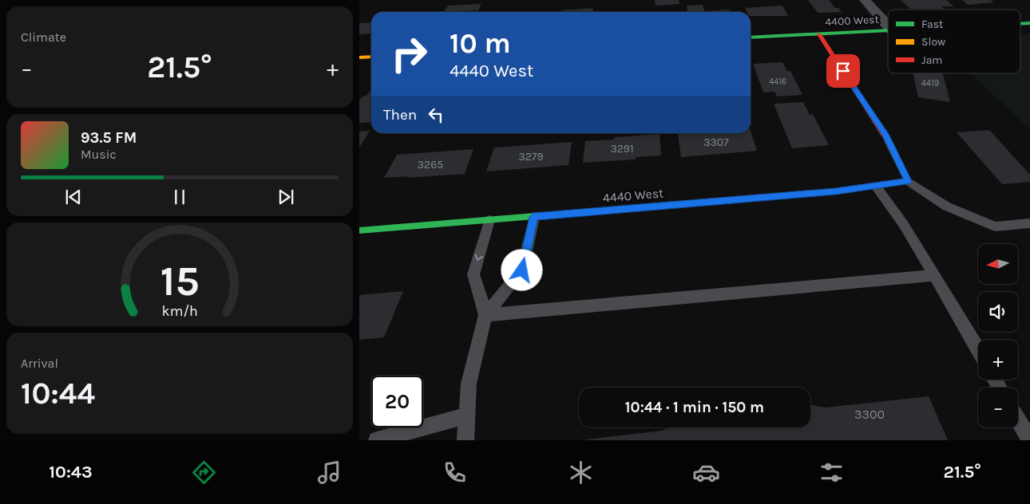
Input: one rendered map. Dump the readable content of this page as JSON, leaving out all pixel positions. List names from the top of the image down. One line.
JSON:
{"streets":{"street":["4400 West","4440 West"]},"house_numbers":["4416","4419","3307","3291","3279","3265","3300"],"legend":["Fast","Slow","Jam"],"north":"left","page":{"tile":["Climate",["Arrival","10:44"]],"turn":["10 m","4440 West"],"heat":["−","21.5°","+"],"then":"Then","song":["93.5 FM","Music"],"map_buttons":["+","−"],"limit":"20","trip":"10:44 · 1 min · 150 m","tabs":["10:43","21.5°"],"gauge":["15","km/h"]}}
